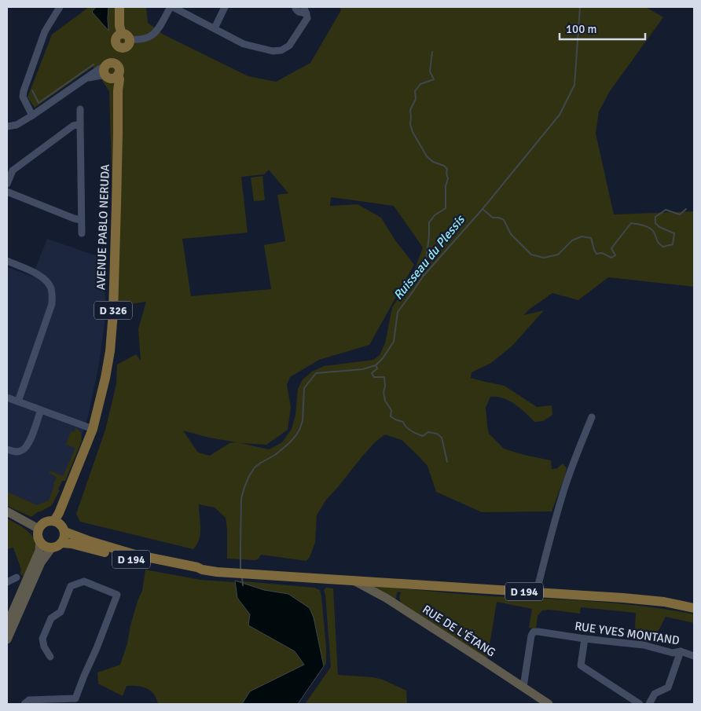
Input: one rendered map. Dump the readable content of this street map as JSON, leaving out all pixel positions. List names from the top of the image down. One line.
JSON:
{"streets":{"main road":["AVENUE PABLO NERUDA","D 326","D 194"],"street":["RUE DE L'ÉTANG","RUE YVES MONTAND"]},"crossings":[["AVENUE PABLO NERUDA","D 194"],["D 194","RUE DE L'ÉTANG"],["RUE DE L'ÉTANG","RUE YVES MONTAND"]],"water":["Ruisseau du Plessis"],"scale_bar":"100 m"}
